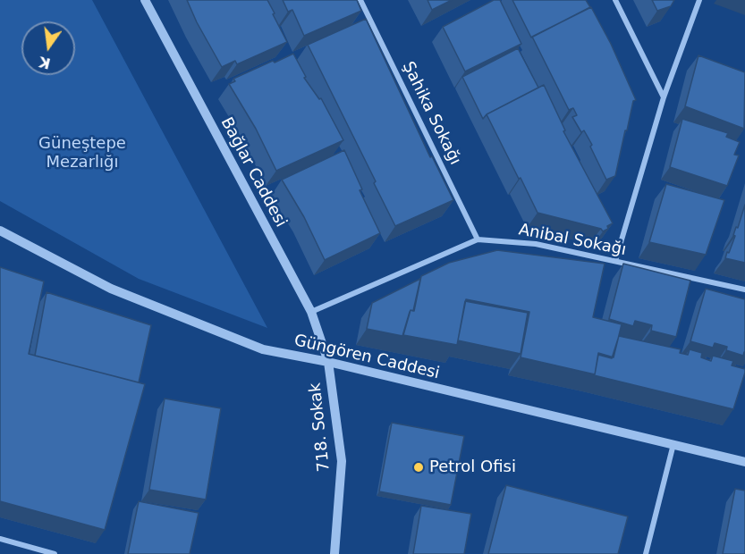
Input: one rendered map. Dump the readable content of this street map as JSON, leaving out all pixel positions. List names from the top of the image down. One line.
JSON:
{"streets":{"street":["Şahika Sokağı","Bağlar Caddesi","Anibal Sokağı","Güngören Caddesi","718. Sokak"]},"crossings":[["Şahika Sokağı","Anibal Sokağı"],["Bağlar Caddesi","Anibal Sokağı"],["Bağlar Caddesi","Güngören Caddesi"],["Bağlar Caddesi","718. Sokak"],["Güngören Caddesi","718. Sokak"]],"parks":["Güneştepe Mezarlığı"],"places":["Petrol Ofisi"],"north":"bottom"}
